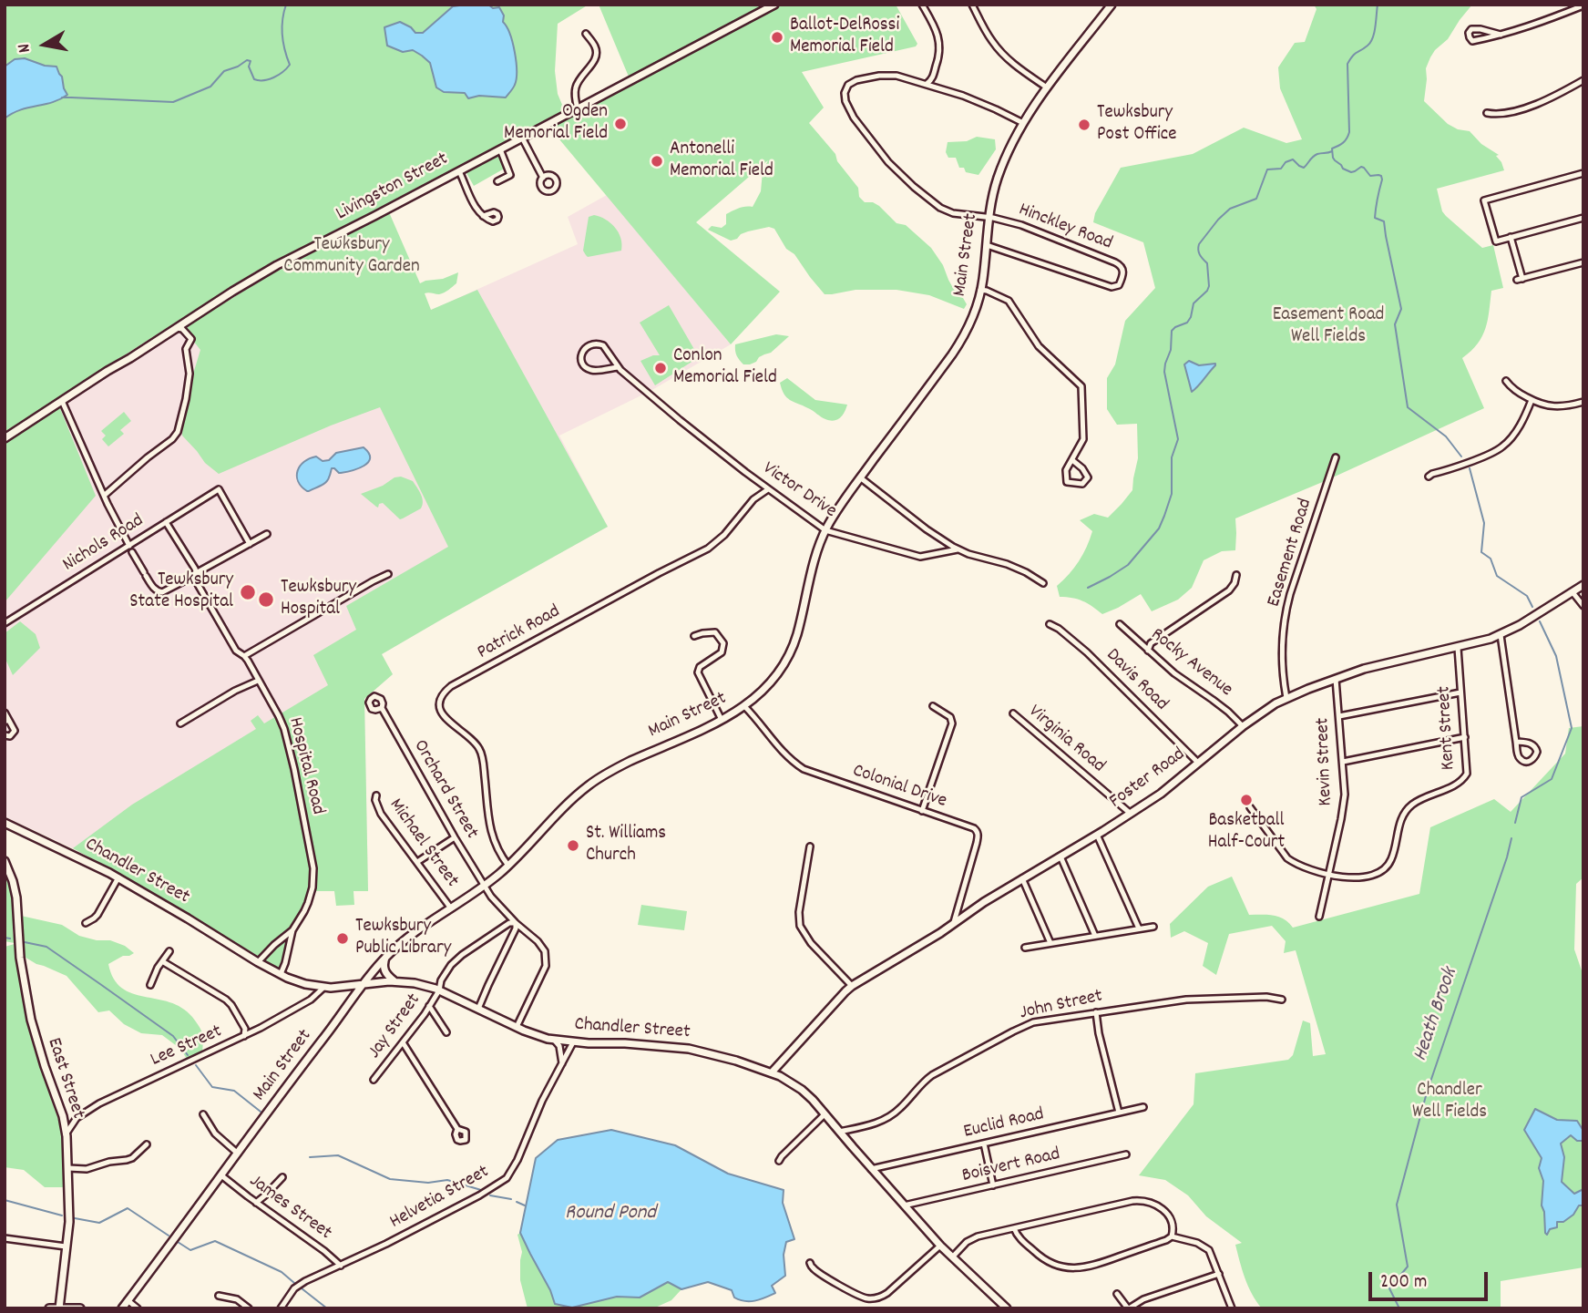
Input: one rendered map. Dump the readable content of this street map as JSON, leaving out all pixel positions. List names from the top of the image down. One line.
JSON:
{"streets":{"main road":["Livingston Street","Main Street","Foster Road","Chandler Street","East Street"],"street":["Hinckley Road","Victor Drive","Nichols Road","Easement Road","Patrick Road","Rocky Avenue","Davis Road","Kent Street","Virginia Road","Kevin Street","Hospital Road","Colonial Drive","Orchard Street","Michael Street","John Street","Jay Street","Lee Street","Euclid Road","Boisvert Road","Helvetia Street","James Street"]},"crossings":[["Hinckley Road","Main Street"],["Main Street","Victor Drive"],["Main Street","Patrick Road"],["Main Street","Colonial Drive"],["Main Street","Orchard Street"],["Main Street","Michael Street"],["Main Street","Chandler Street"],["Main Street","James Street"],["Victor Drive","Patrick Road"],["Nichols Road","Hospital Road"],["Easement Road","Foster Road"],["Rocky Avenue","Foster Road"],["Davis Road","Foster Road"],["Kent Street","Kevin Street"],["Kent Street","Foster Road"],["Virginia Road","Foster Road"],["Kevin Street","Foster Road"],["Hospital Road","Chandler Street"],["Foster Road","Colonial Drive"],["Foster Road","Chandler Street"],["Orchard Street","Chandler Street"],["Orchard Street","Jay Street"],["Chandler Street","John Street"],["Chandler Street","Jay Street"],["Chandler Street","Lee Street"],["Chandler Street","Euclid Road"],["Chandler Street","Boisvert Road"],["Chandler Street","Helvetia Street"],["Lee Street","East Street"],["Helvetia Street","James Street"]],"water":["Heath Brook","Round Pond"],"parks":["Tewksbury Community Garden","Easement Road Well Fields","Chandler Well Fields"],"places":["Ballot-DelRossi Memorial Field","Ogden Memorial Field","Tewksbury Post Office","Antonelli Memorial Field","Conlon Memorial Field","Tewksbury State Hospital","Tewksbury Hospital","Basketball Half-Court","St. Williams Church","Tewksbury Public Library"],"scale_bar":"200 m","north":"left"}
